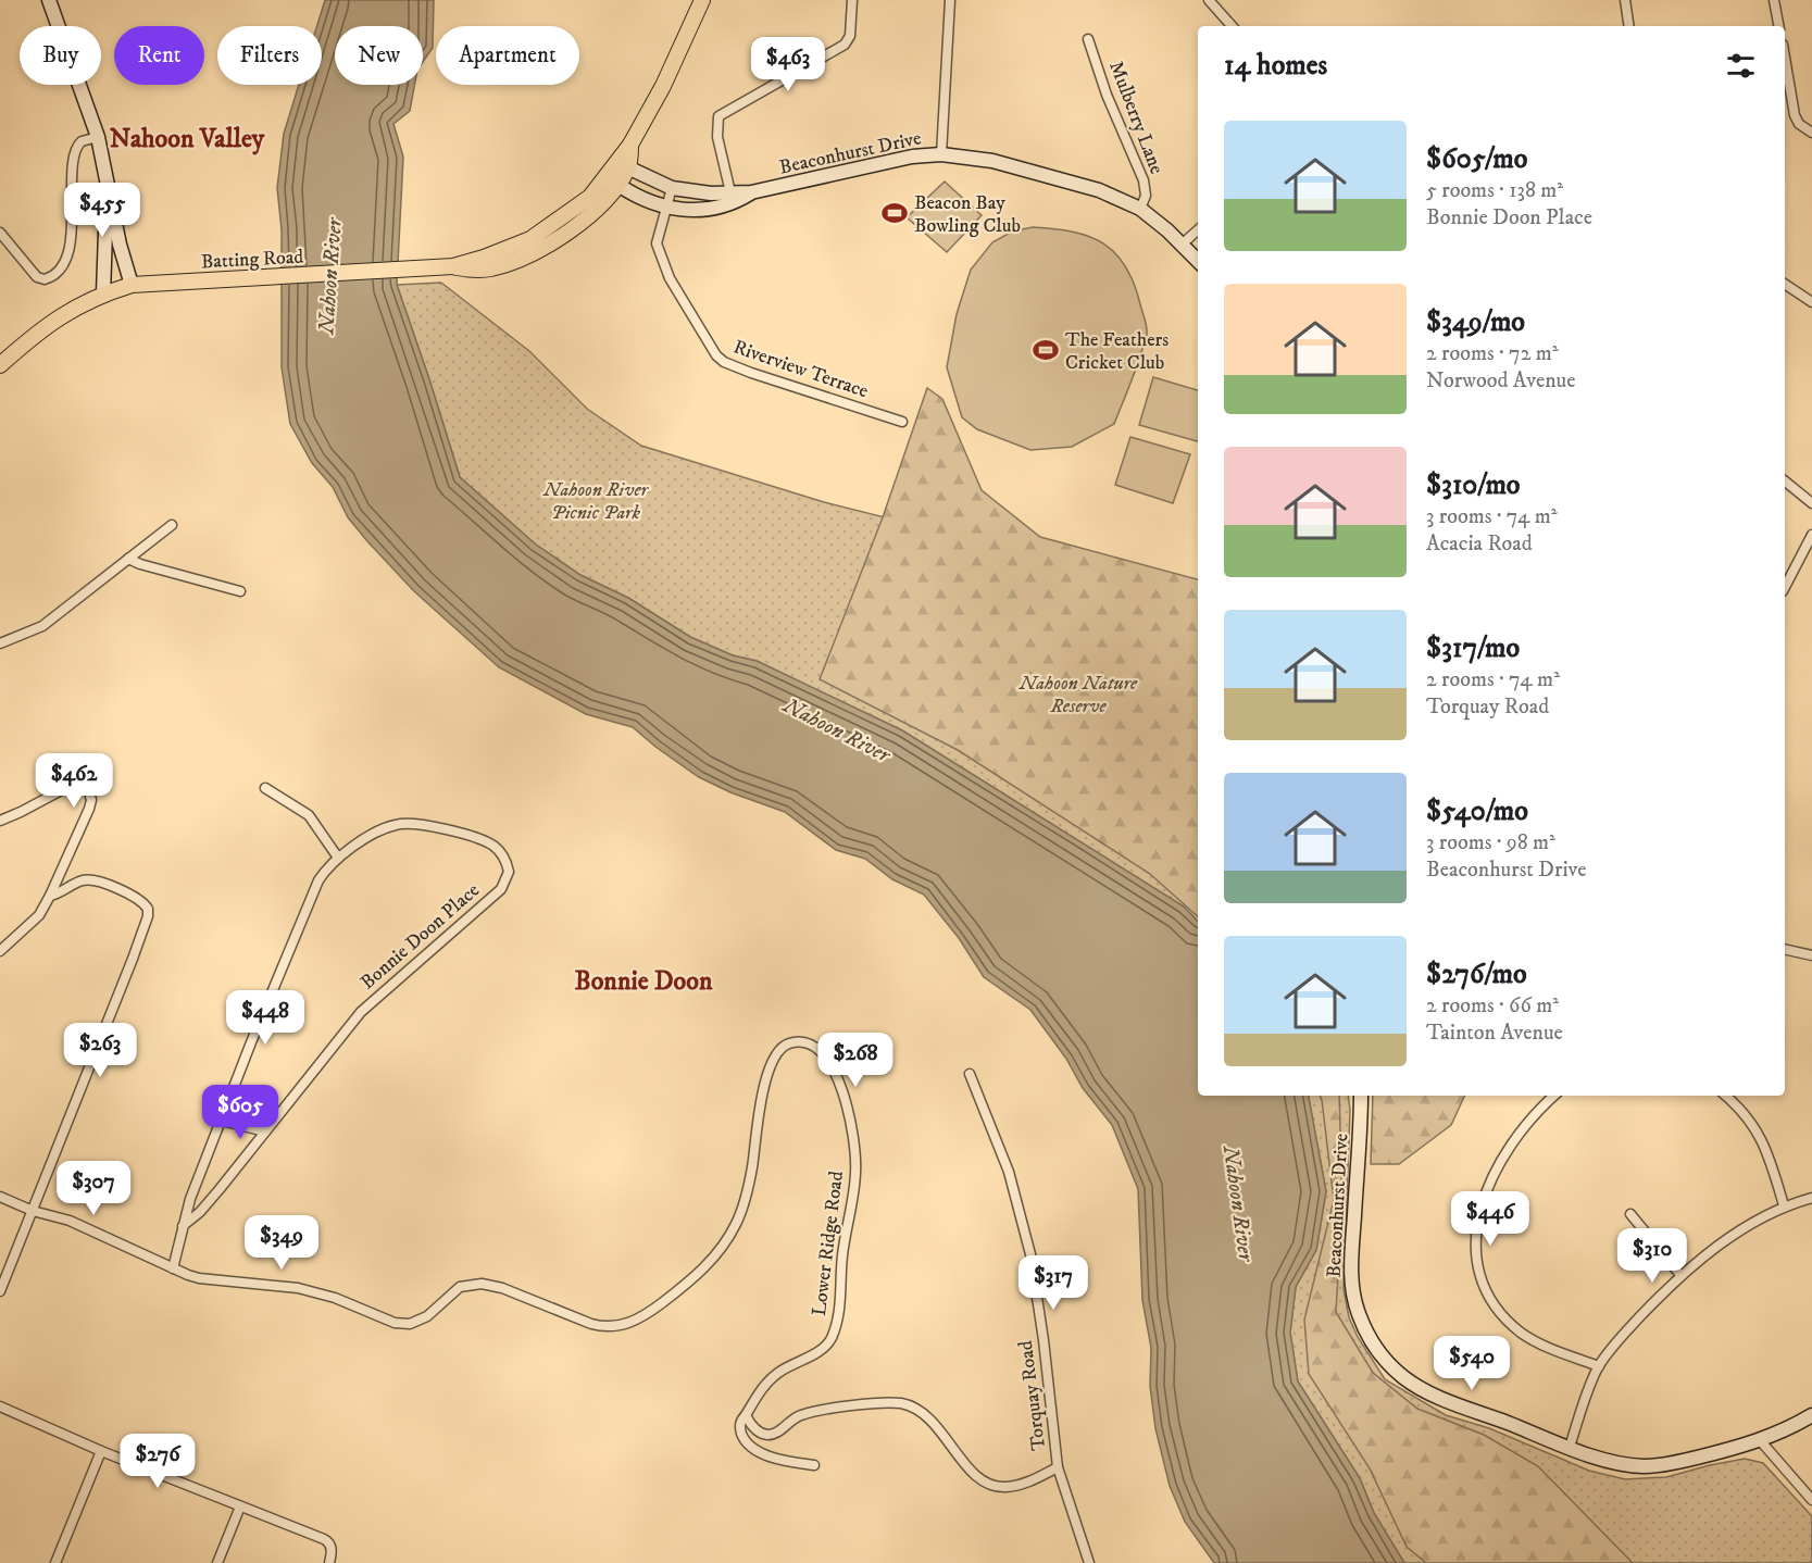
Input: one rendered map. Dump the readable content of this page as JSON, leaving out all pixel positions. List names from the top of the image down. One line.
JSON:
{"streets":{"main road":["Batting Road"],"street":["Mulberry Lane","Beaconhurst Drive","Riverview Terrace","Bonnie Doon Place","Lower Ridge Road","Torquay Road"]},"crossings":[["Mulberry Lane","Beaconhurst Drive"],["Beaconhurst Drive","Batting Road"],["Beaconhurst Drive","Riverview Terrace"],["Bonnie Doon Place","Lower Ridge Road"]],"districts":["Nahoon Valley","Bonnie Doon"],"water":["Nahoon River"],"parks":["Nahoon River Picnic Park","Nahoon Nature Reserve"],"places":{"sports":["Beacon Bay Bowling Club","The Feathers Cricket Club"]},"page":{"chip":["Buy","Rent","Filters","New","Apartment"],"heading":"14 homes","price":["$463","$455","$462","$448","$263","$268","$605","$307","$446","$349","$310","$317","$540","$276"],"list":[{"name":"$605/mo","note":"5 rooms · 138 m² · Bonnie Doon Place"},{"name":"$349/mo","note":"2 rooms · 72 m² · Norwood Avenue"},{"name":"$310/mo","note":"3 rooms · 74 m² · Acacia Road"},{"name":"$317/mo","note":"2 rooms · 74 m² · Torquay Road"},{"name":"$540/mo","note":"3 rooms · 98 m² · Beaconhurst Drive"},{"name":"$276/mo","note":"2 rooms · 66 m² · Tainton Avenue"}]}}
